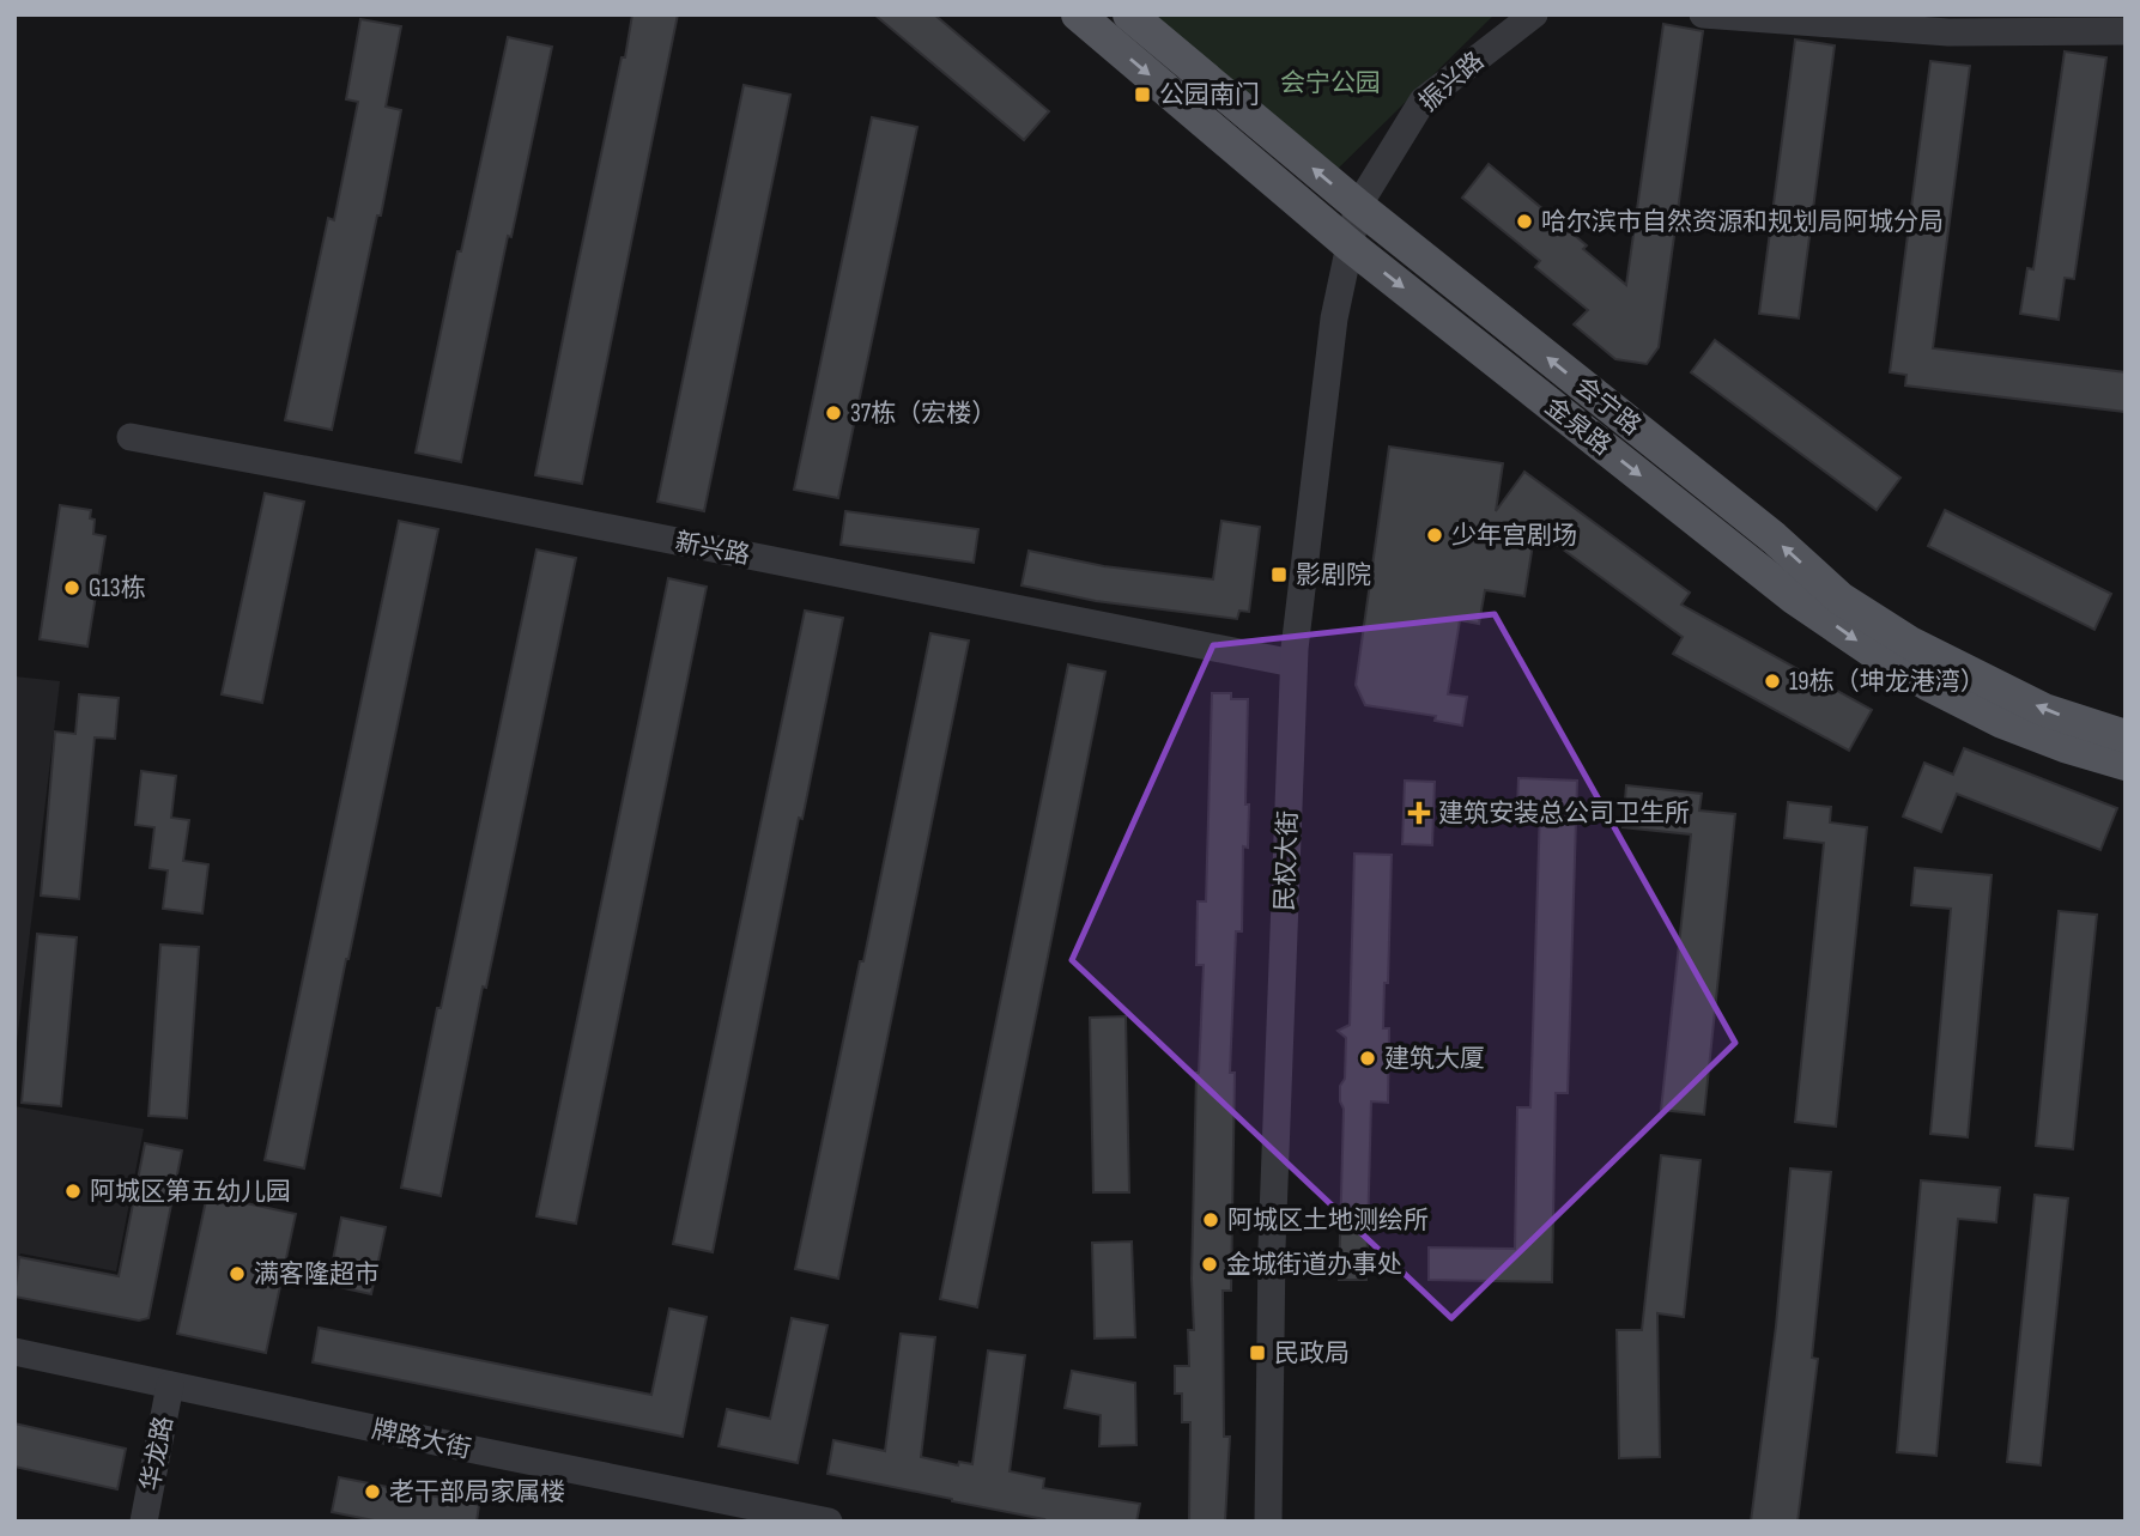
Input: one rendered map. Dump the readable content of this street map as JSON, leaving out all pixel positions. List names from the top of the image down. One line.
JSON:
{"streets":{"main road":["会宁路","金泉路"],"street":["振兴路","新兴路","民权大街","牌路大街","华龙路"]},"crossings":[["振兴路","会宁路"],["振兴路","民权大街"],["会宁路","民权大街"],["金泉路","民权大街"],["新兴路","民权大街"],["牌路大街","华龙路"]],"one_way":["会宁路","金泉路"],"parks":["会宁公园"],"places":{"transit":["公园南门","影剧院","民政局"],"other":["哈尔滨市自然资源和规划局阿城分局","37栋（宏楼）","少年宫剧场","G13栋","19栋（坤龙港湾）","建筑大厦","阿城区第五幼儿园","阿城区土地测绘所","金城街道办事处","满客隆超市","老干部局家属楼"],"health":["建筑安装总公司卫生所"]}}
